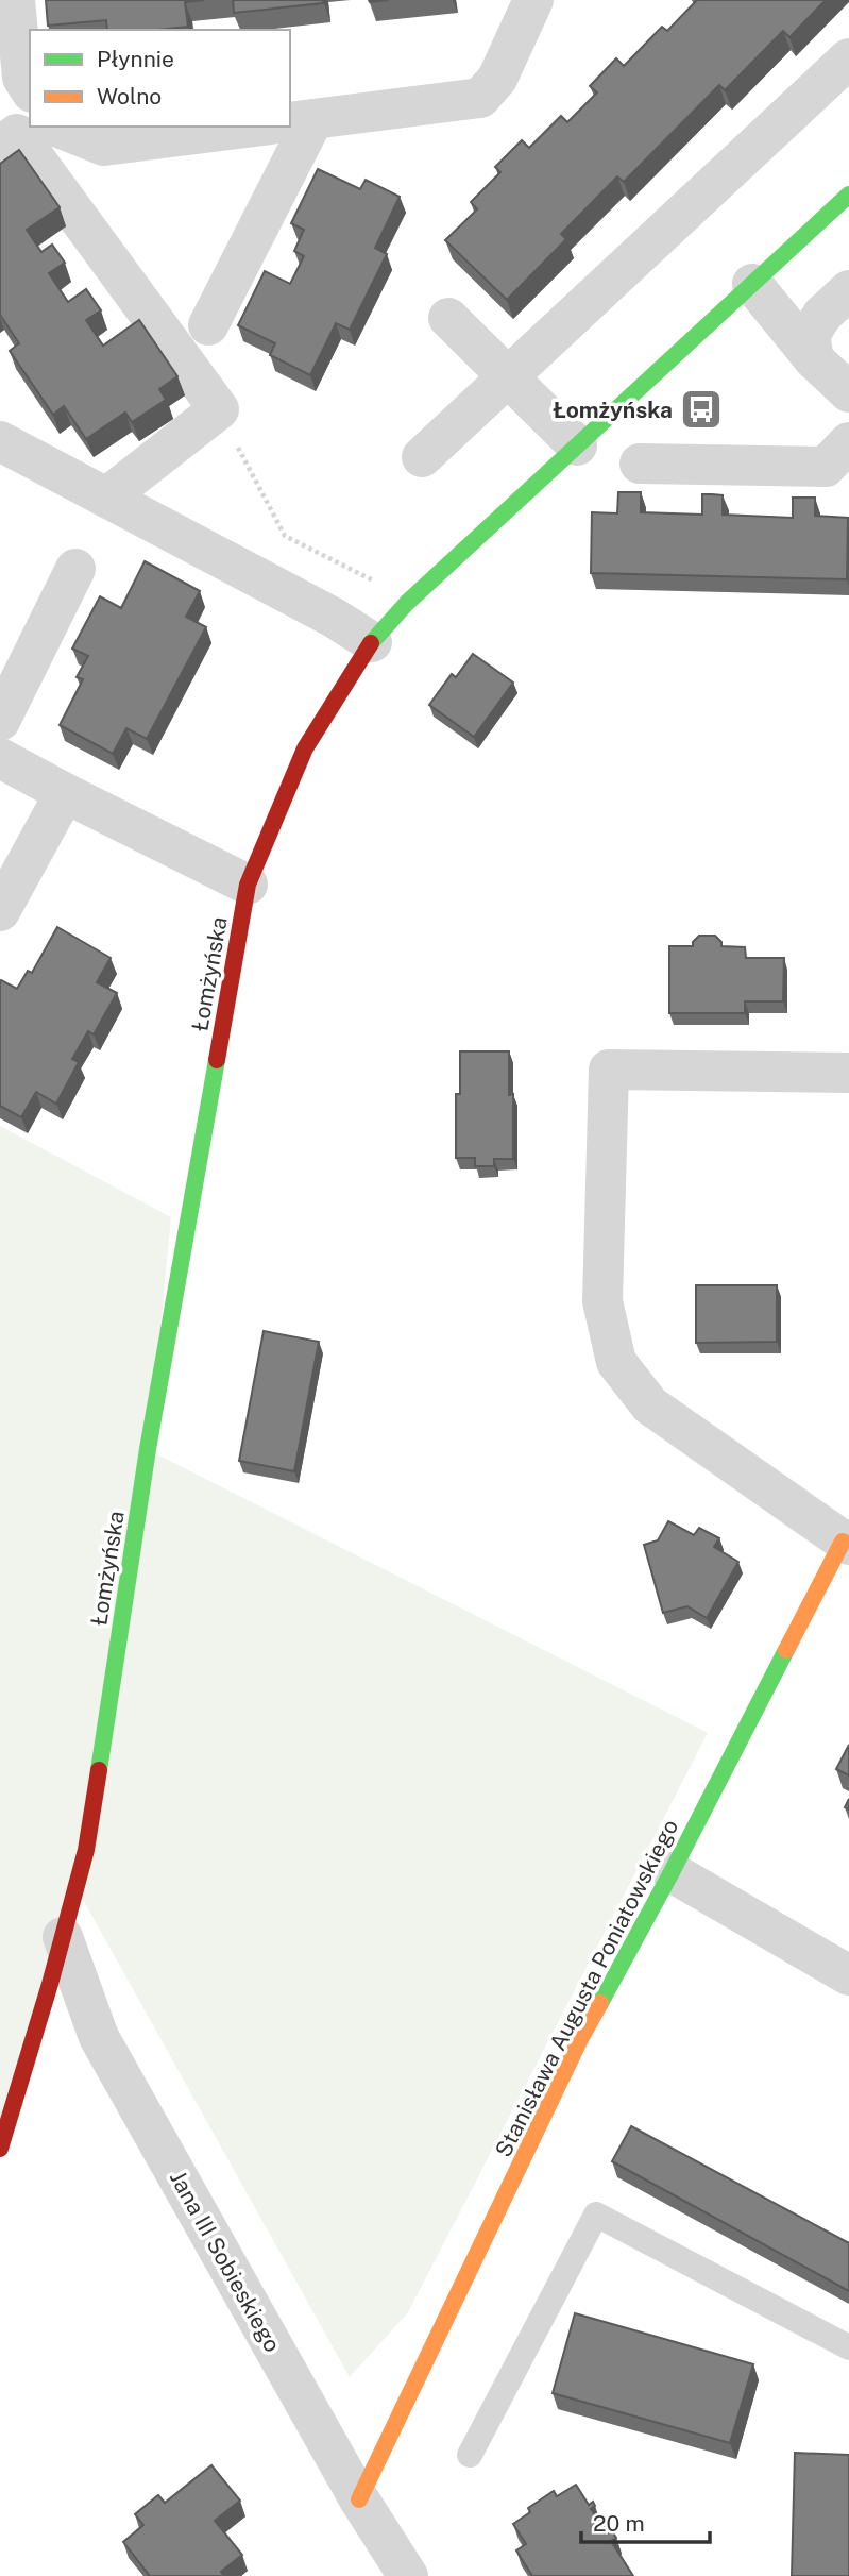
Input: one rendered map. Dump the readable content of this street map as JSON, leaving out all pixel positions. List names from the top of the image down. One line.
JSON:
{"streets":{"street":["Łomżyńska","Stanisława Augusta Poniatowskiego","Jana III Sobieskiego"]},"crossings":[["Łomżyńska","Jana III Sobieskiego"],["Stanisława Augusta Poniatowskiego","Jana III Sobieskiego"]],"places":{"bus stop":["Łomżyńska"]},"legend":["Płynnie","Wolno"],"scale_bar":"20 m"}
